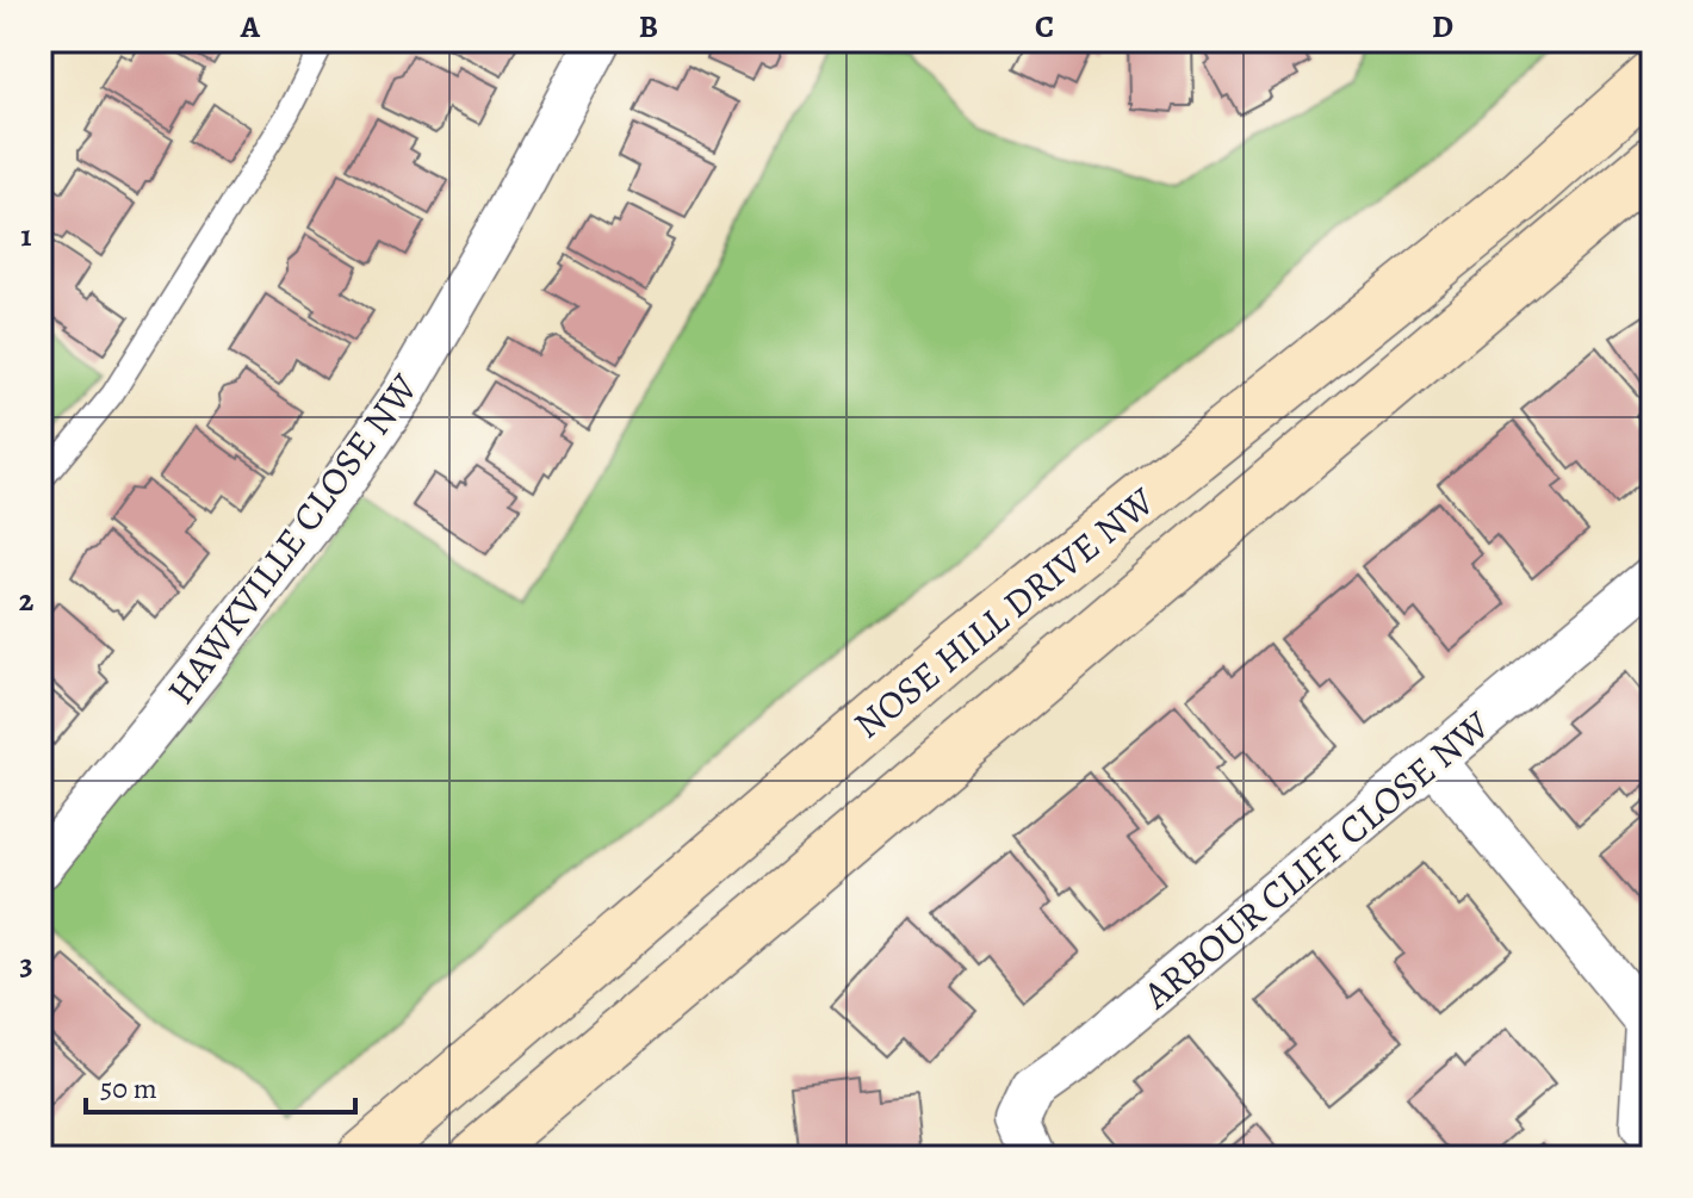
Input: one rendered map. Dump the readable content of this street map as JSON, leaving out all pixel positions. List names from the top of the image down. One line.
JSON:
{"streets":{"main road":["NOSE HILL DRIVE NW"],"street":["HAWKVILLE CLOSE NW","ARBOUR CLIFF CLOSE NW"]},"scale_bar":"50 m","grid":{"columns":["A","B","C","D"],"rows":["1","2","3"]}}
